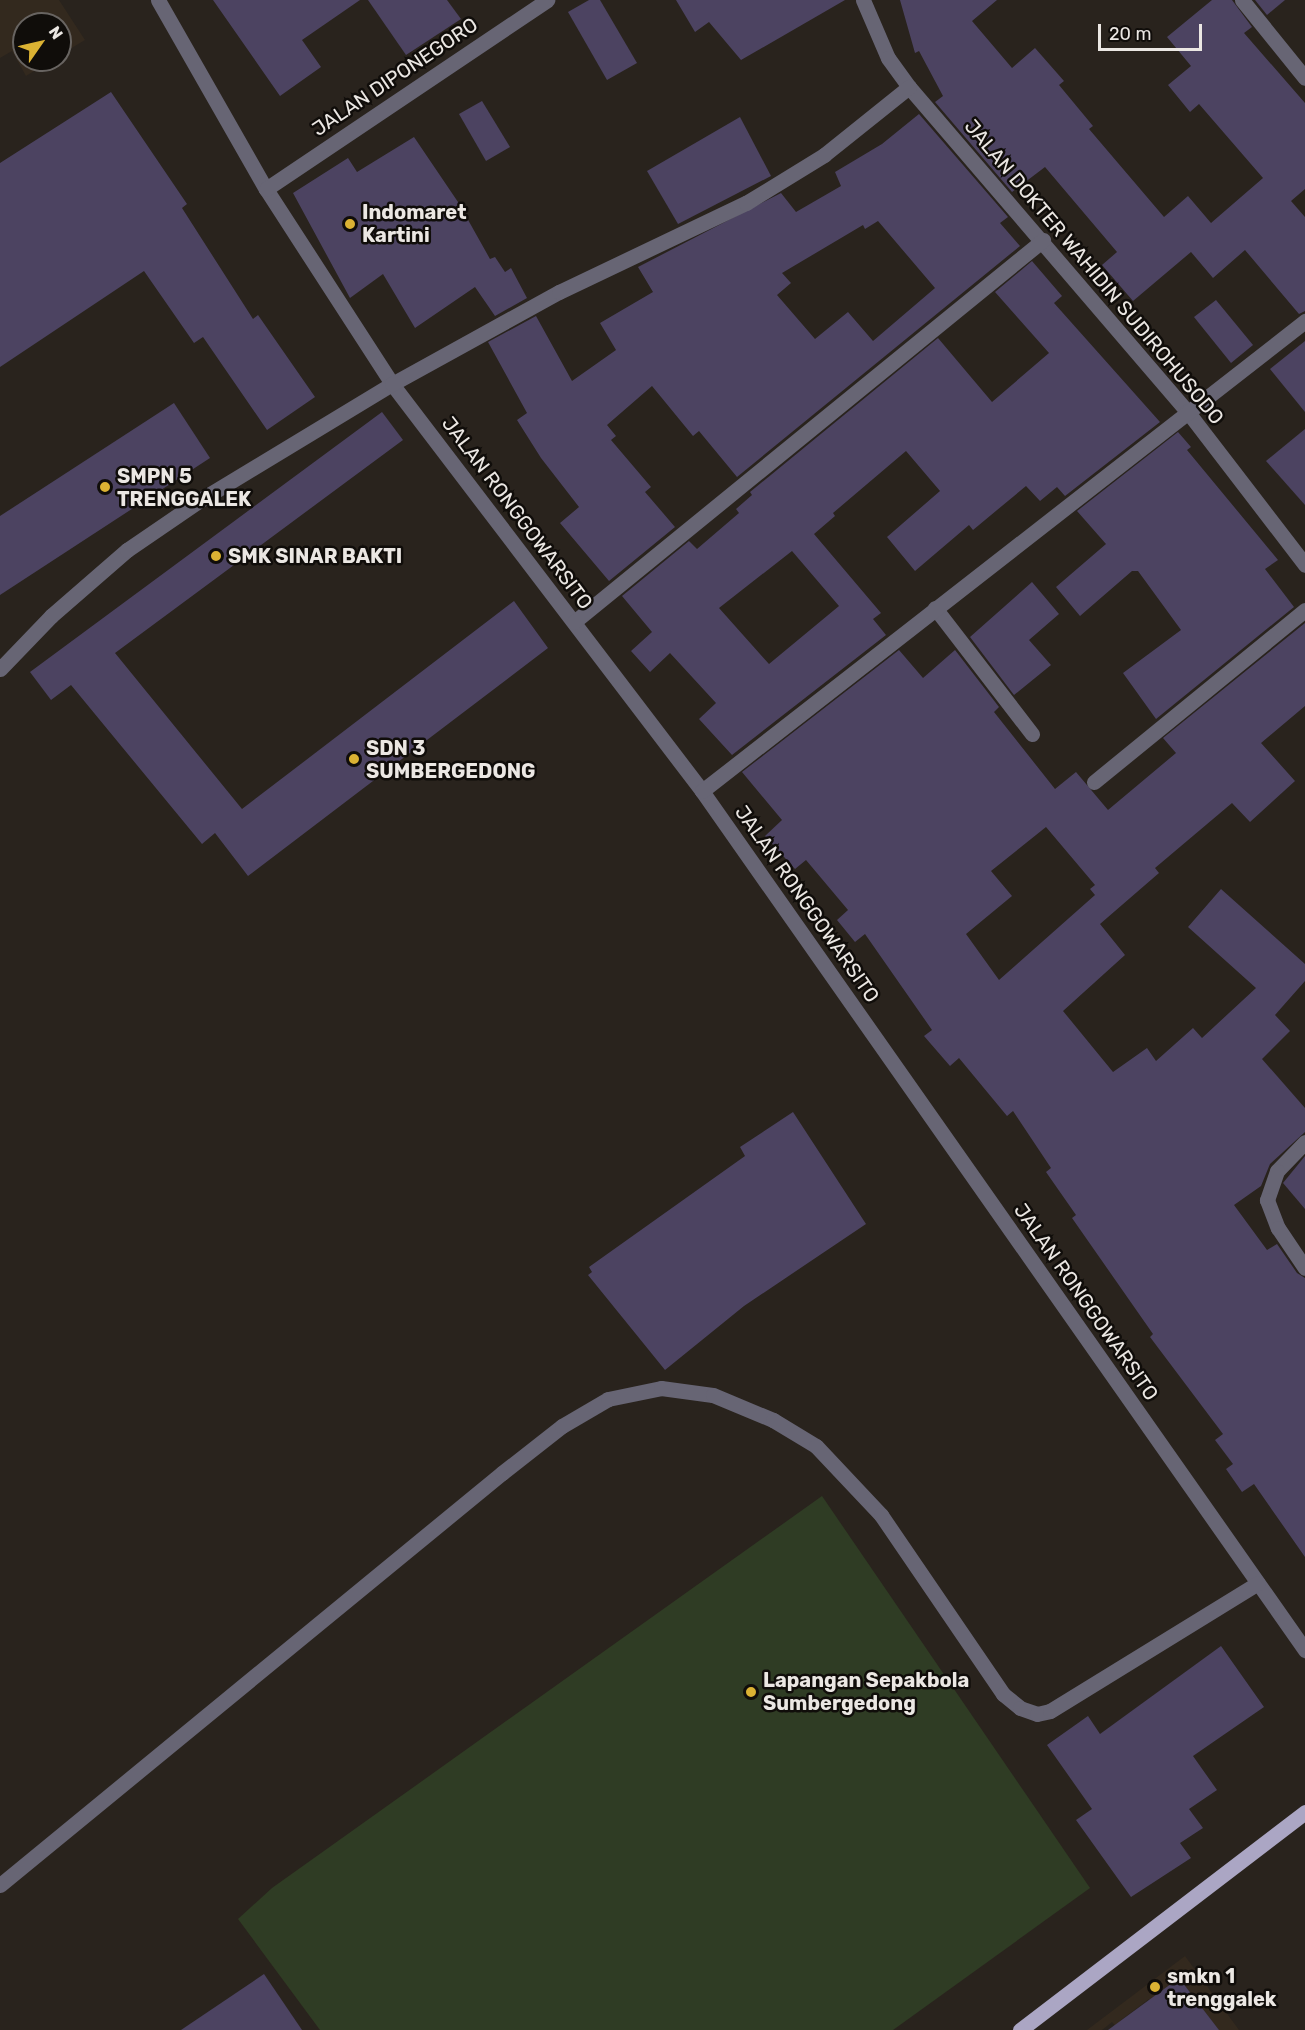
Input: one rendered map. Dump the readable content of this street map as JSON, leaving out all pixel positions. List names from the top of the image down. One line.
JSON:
{"streets":{"street":["JALAN DIPONEGORO","JALAN DOKTER WAHIDIN SUDIROHUSODO","JALAN RONGGOWARSITO"]},"crossings":[["JALAN DIPONEGORO","JALAN RONGGOWARSITO"]],"places":["Indomaret Kartini","SMPN 5 TRENGGALEK","SMK SINAR BAKTI","SDN 3 SUMBERGEDONG","Lapangan Sepakbola Sumbergedong","smkn 1 trenggalek"],"scale_bar":"20 m","north":"top right"}
